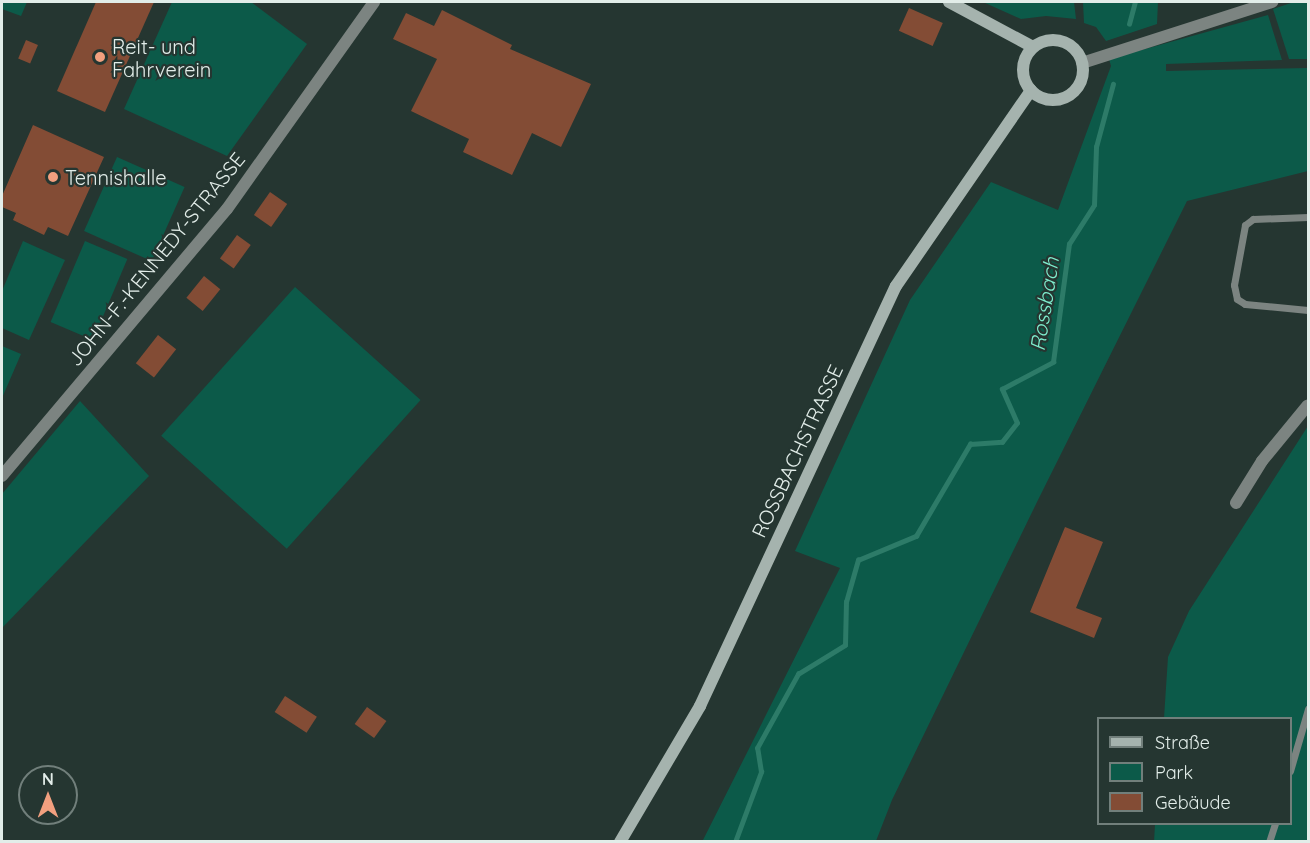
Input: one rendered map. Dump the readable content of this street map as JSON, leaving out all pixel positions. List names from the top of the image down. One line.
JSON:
{"streets":{"street":["JOHN-F.-KENNEDY-STRASSE","ROSSBACHSTRASSE"]},"water":["Rossbach"],"places":["Reit- und Fahrverein","Tennishalle"],"legend":["Straße","Park","Gebäude"],"north":"top"}
